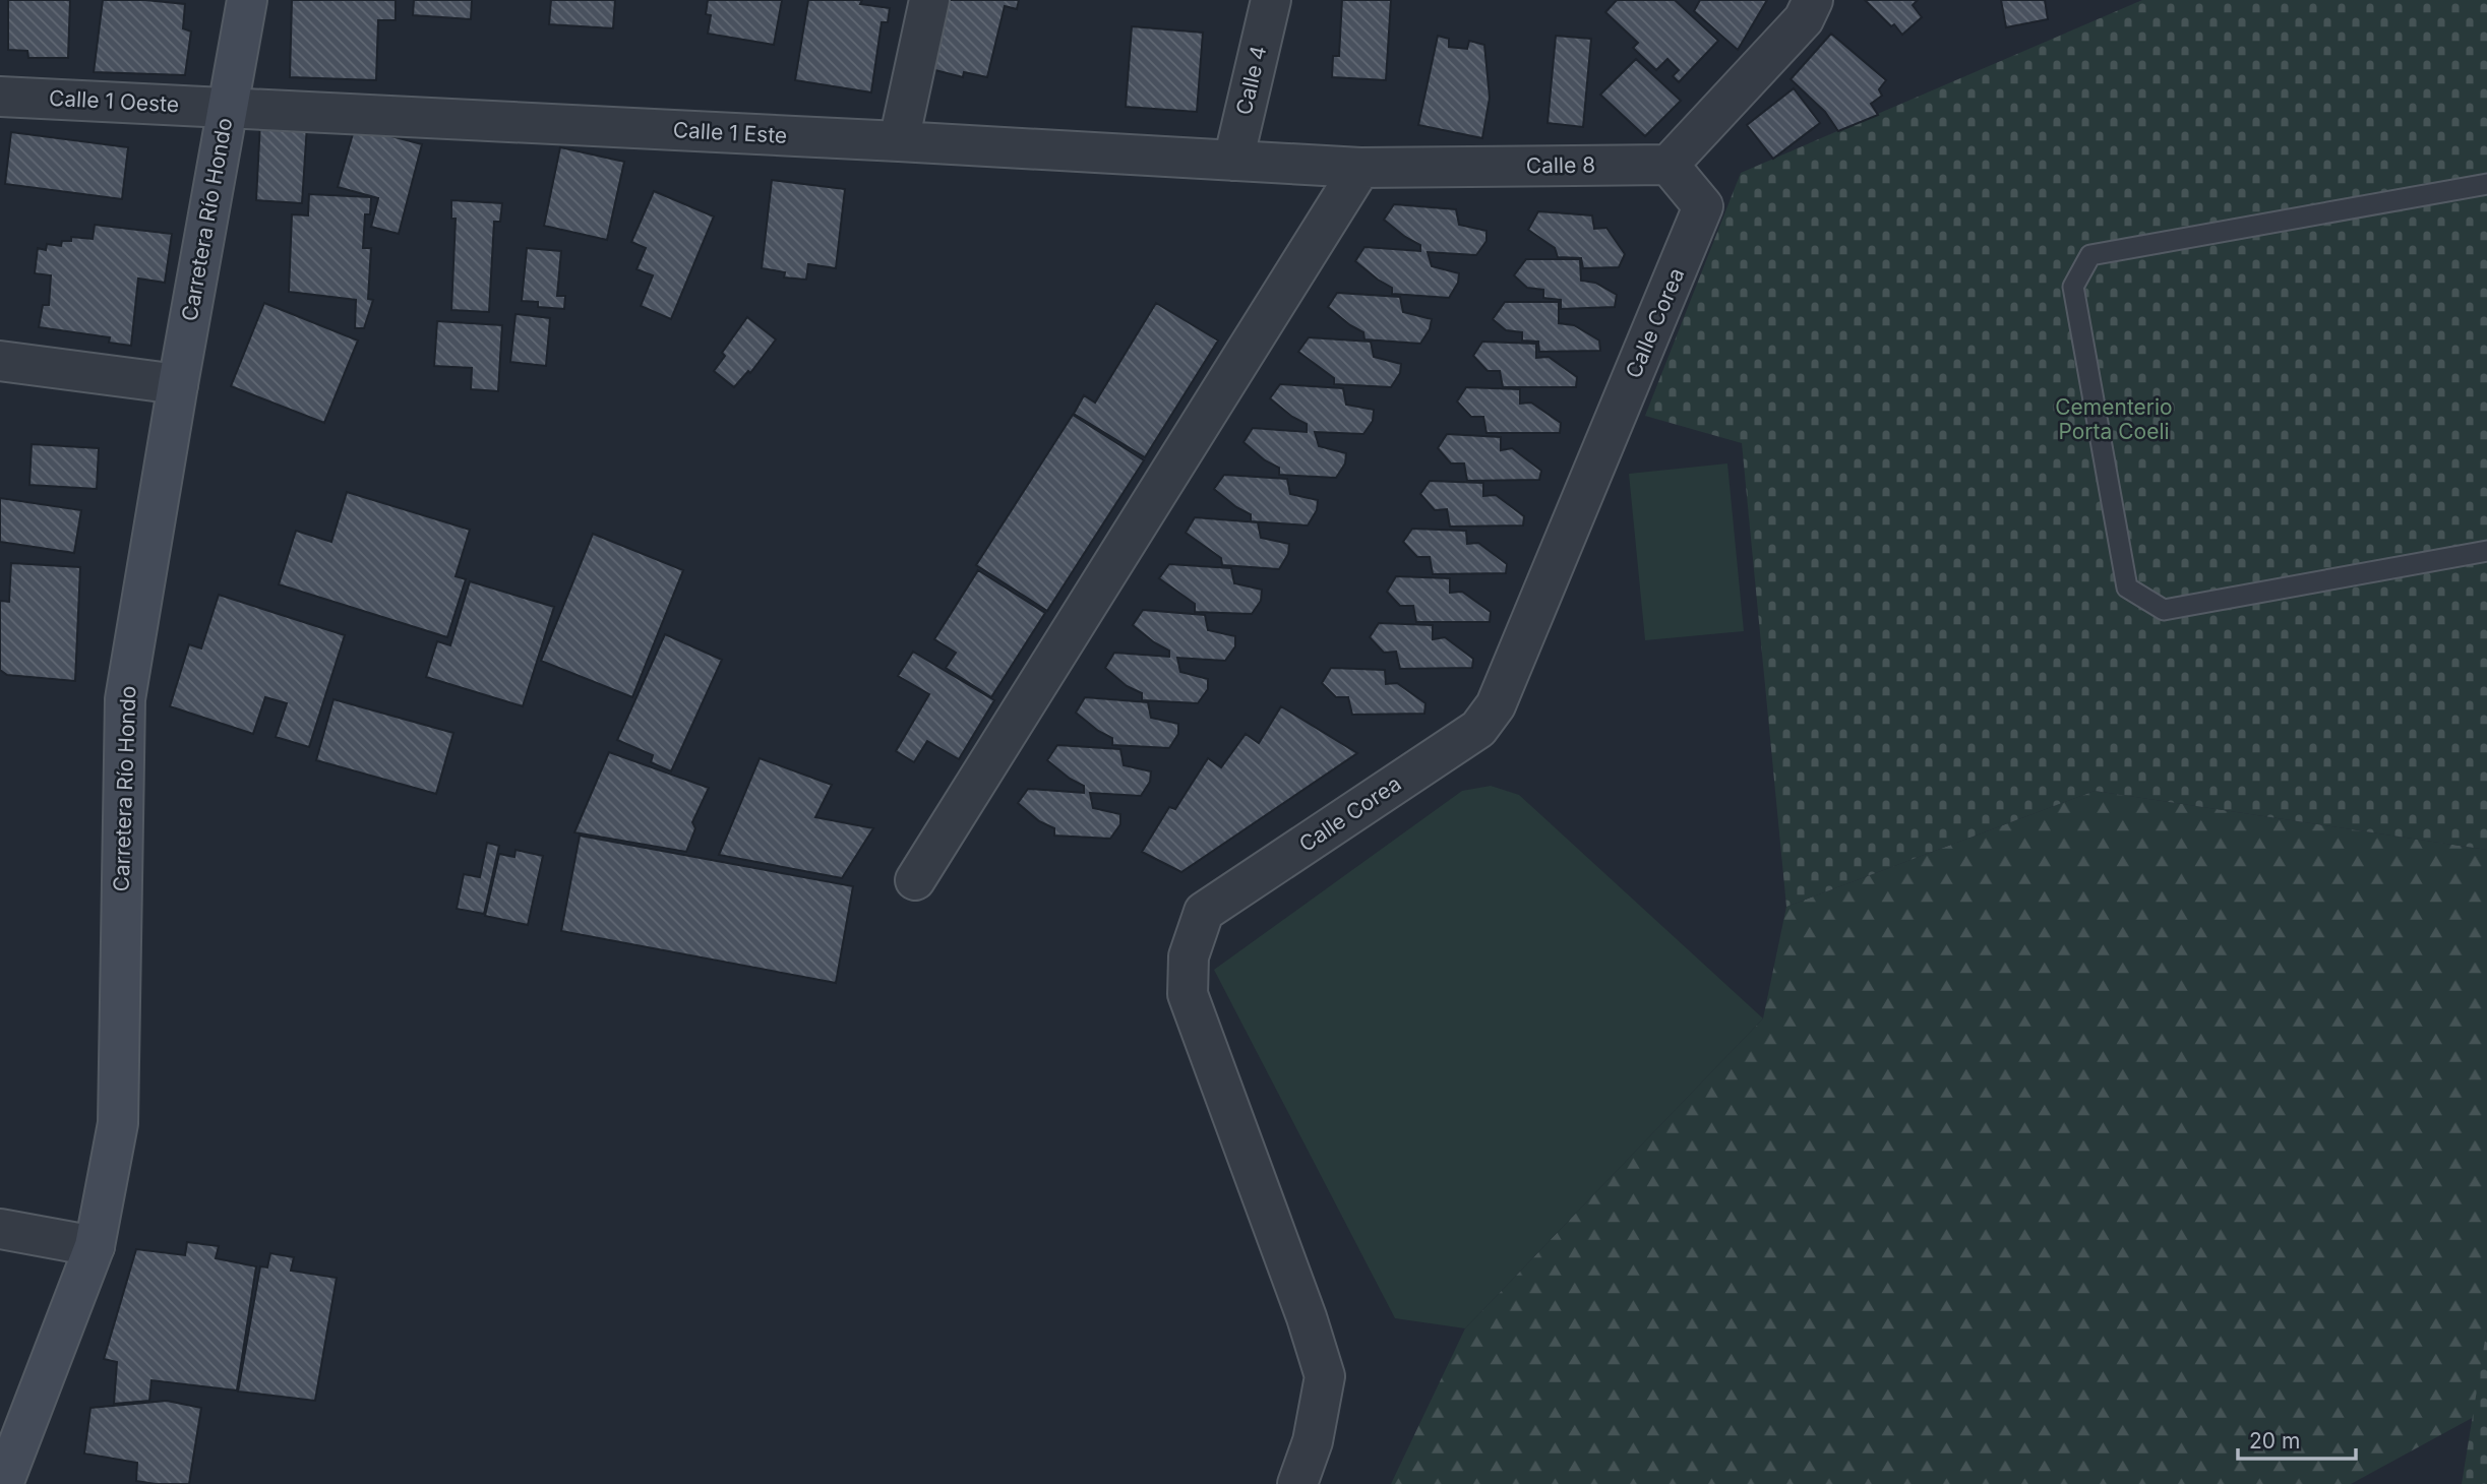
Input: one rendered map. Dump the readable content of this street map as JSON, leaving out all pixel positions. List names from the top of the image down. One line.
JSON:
{"streets":{"street":["Calle 4","Calle 1 Oeste","Calle 1 Este","Calle 8","Carretera Río Hondo","Calle Corea"]},"crossings":[["Calle 4","Calle 1 Este"],["Calle 4","Calle 8"],["Calle 1 Oeste","Calle 1 Este"],["Calle 1 Oeste","Carretera Río Hondo"],["Calle 1 Este","Calle 8"],["Calle 1 Este","Carretera Río Hondo"],["Calle 8","Calle Corea"]],"parks":["Cementerio Porta Coeli"],"scale_bar":"20 m"}
